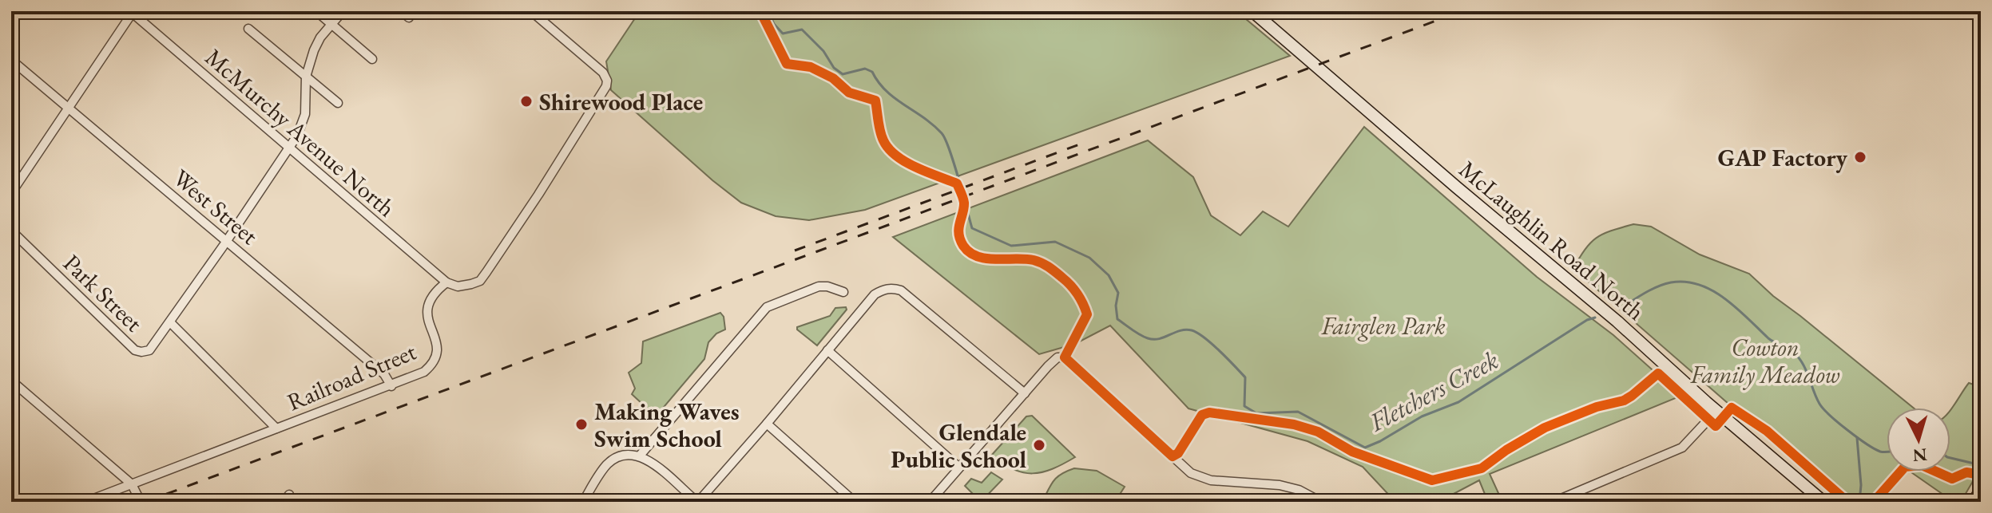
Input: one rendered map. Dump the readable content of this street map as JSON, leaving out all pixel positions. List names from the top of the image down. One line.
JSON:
{"streets":{"main road":["McLaughlin Road North"],"street":["McMurchy Avenue North","West Street","Park Street","Railroad Street"]},"crossings":[["McMurchy Avenue North","Railroad Street"],["West Street","Railroad Street"],["Park Street","Railroad Street"]],"water":["Fletchers Creek"],"parks":["Fairglen Park","Cowton Family Meadow"],"places":["Shirewood Place","GAP Factory","Making Waves Swim School","Glendale Public School"],"north":"bottom"}
